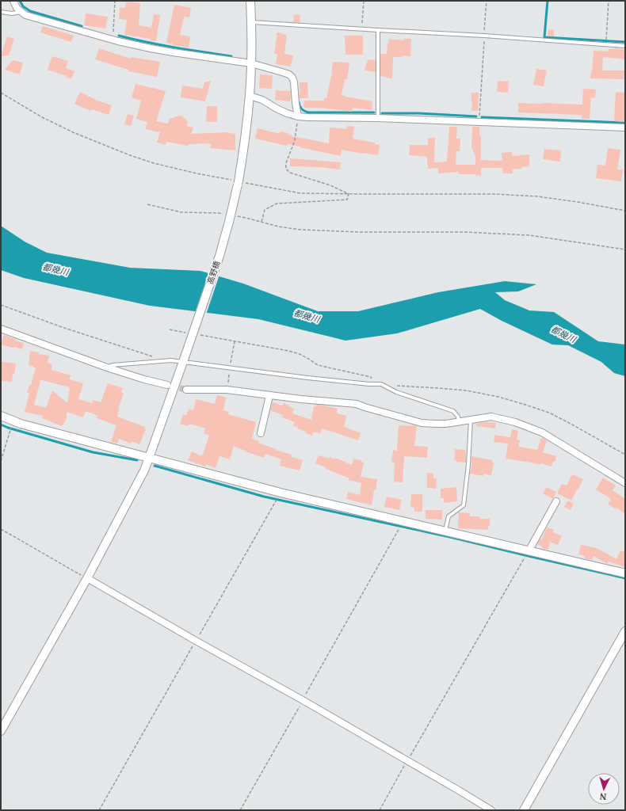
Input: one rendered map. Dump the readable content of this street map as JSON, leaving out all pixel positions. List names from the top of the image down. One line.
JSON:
{"streets":{"street":["高野橋"]},"water":["都幾川"],"north":"bottom"}
